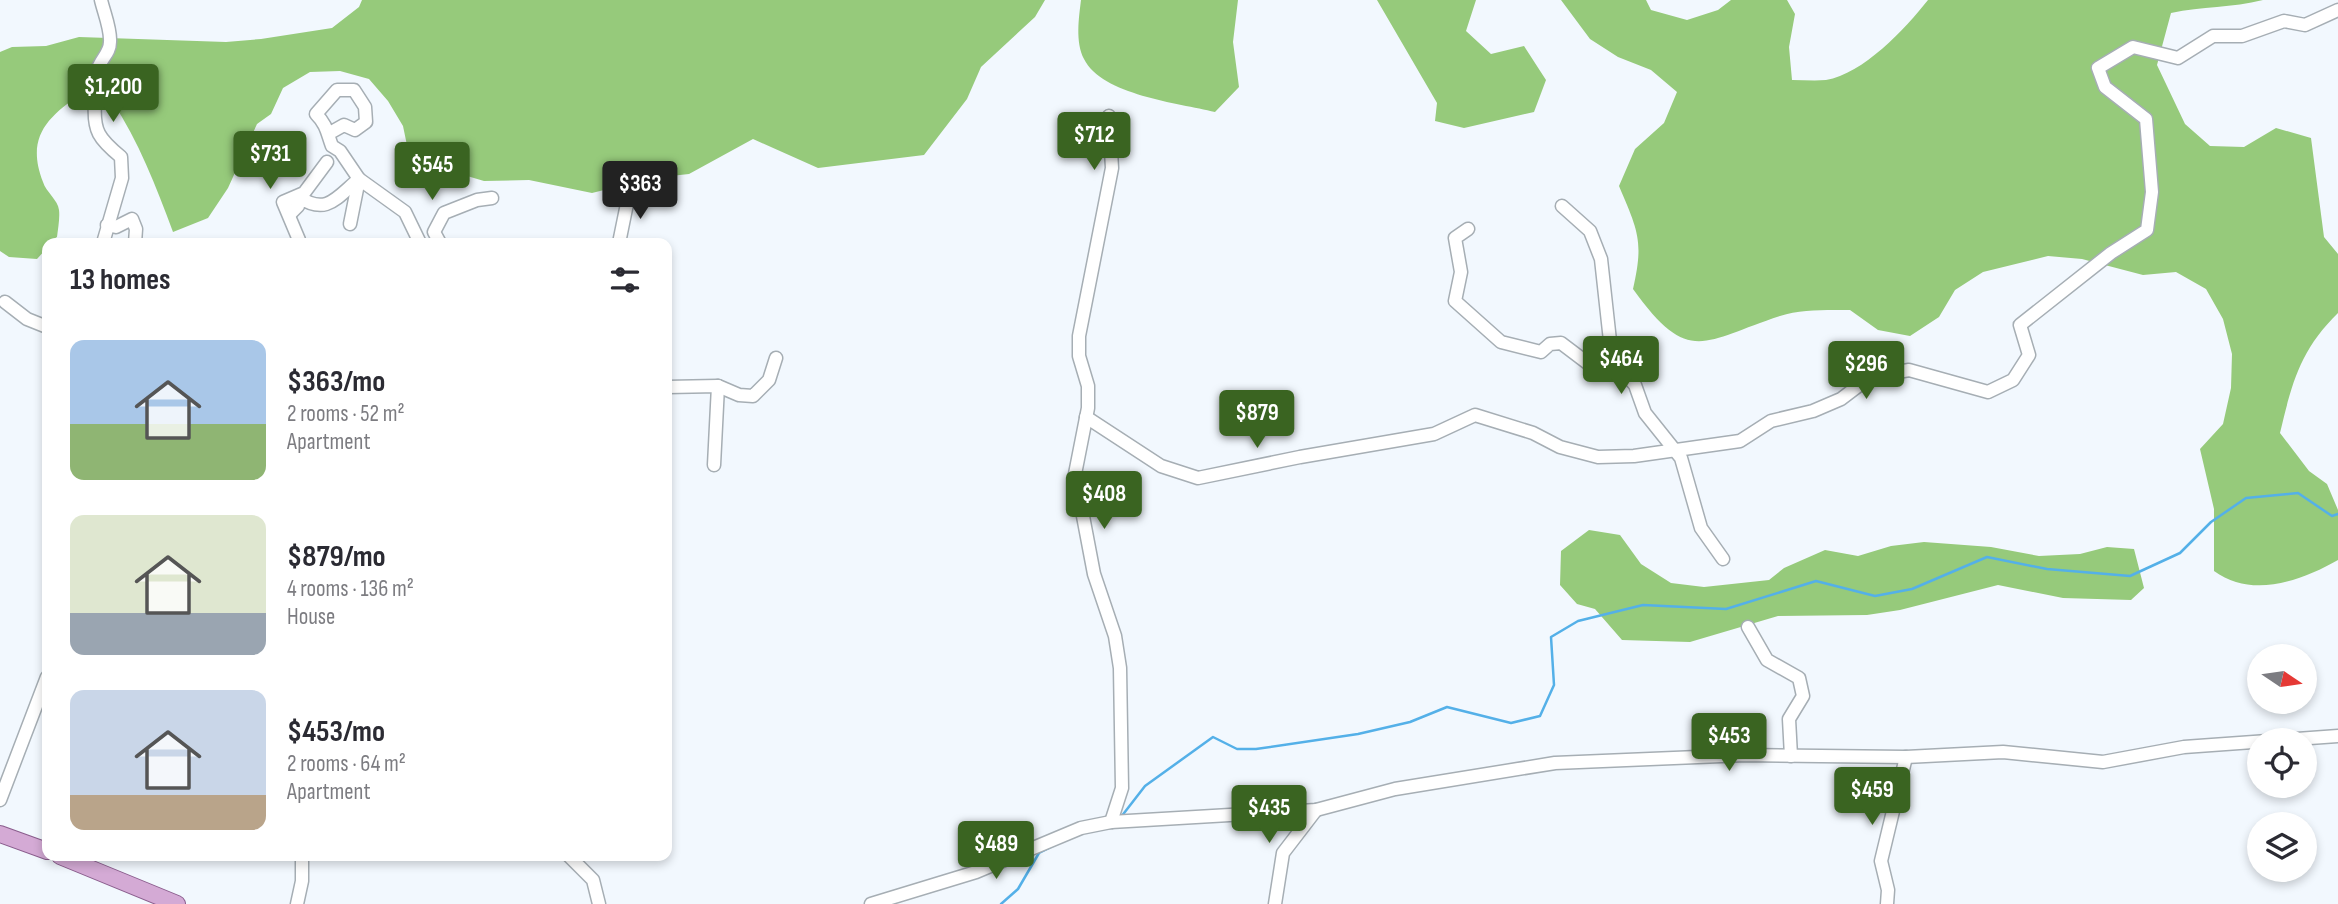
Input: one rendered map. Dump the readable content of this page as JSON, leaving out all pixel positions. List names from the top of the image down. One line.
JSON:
{"north":"right","page":{"price":["$1,200","$712","$731","$545","$363","$464","$296","$879","$408","$453","$459","$435","$489"],"heading":"13 homes","list":[{"name":"$363/mo","note":"2 rooms · 52 m² · Apartment"},{"name":"$879/mo","note":"4 rooms · 136 m² · House"},{"name":"$453/mo","note":"2 rooms · 64 m² · Apartment"}]}}
